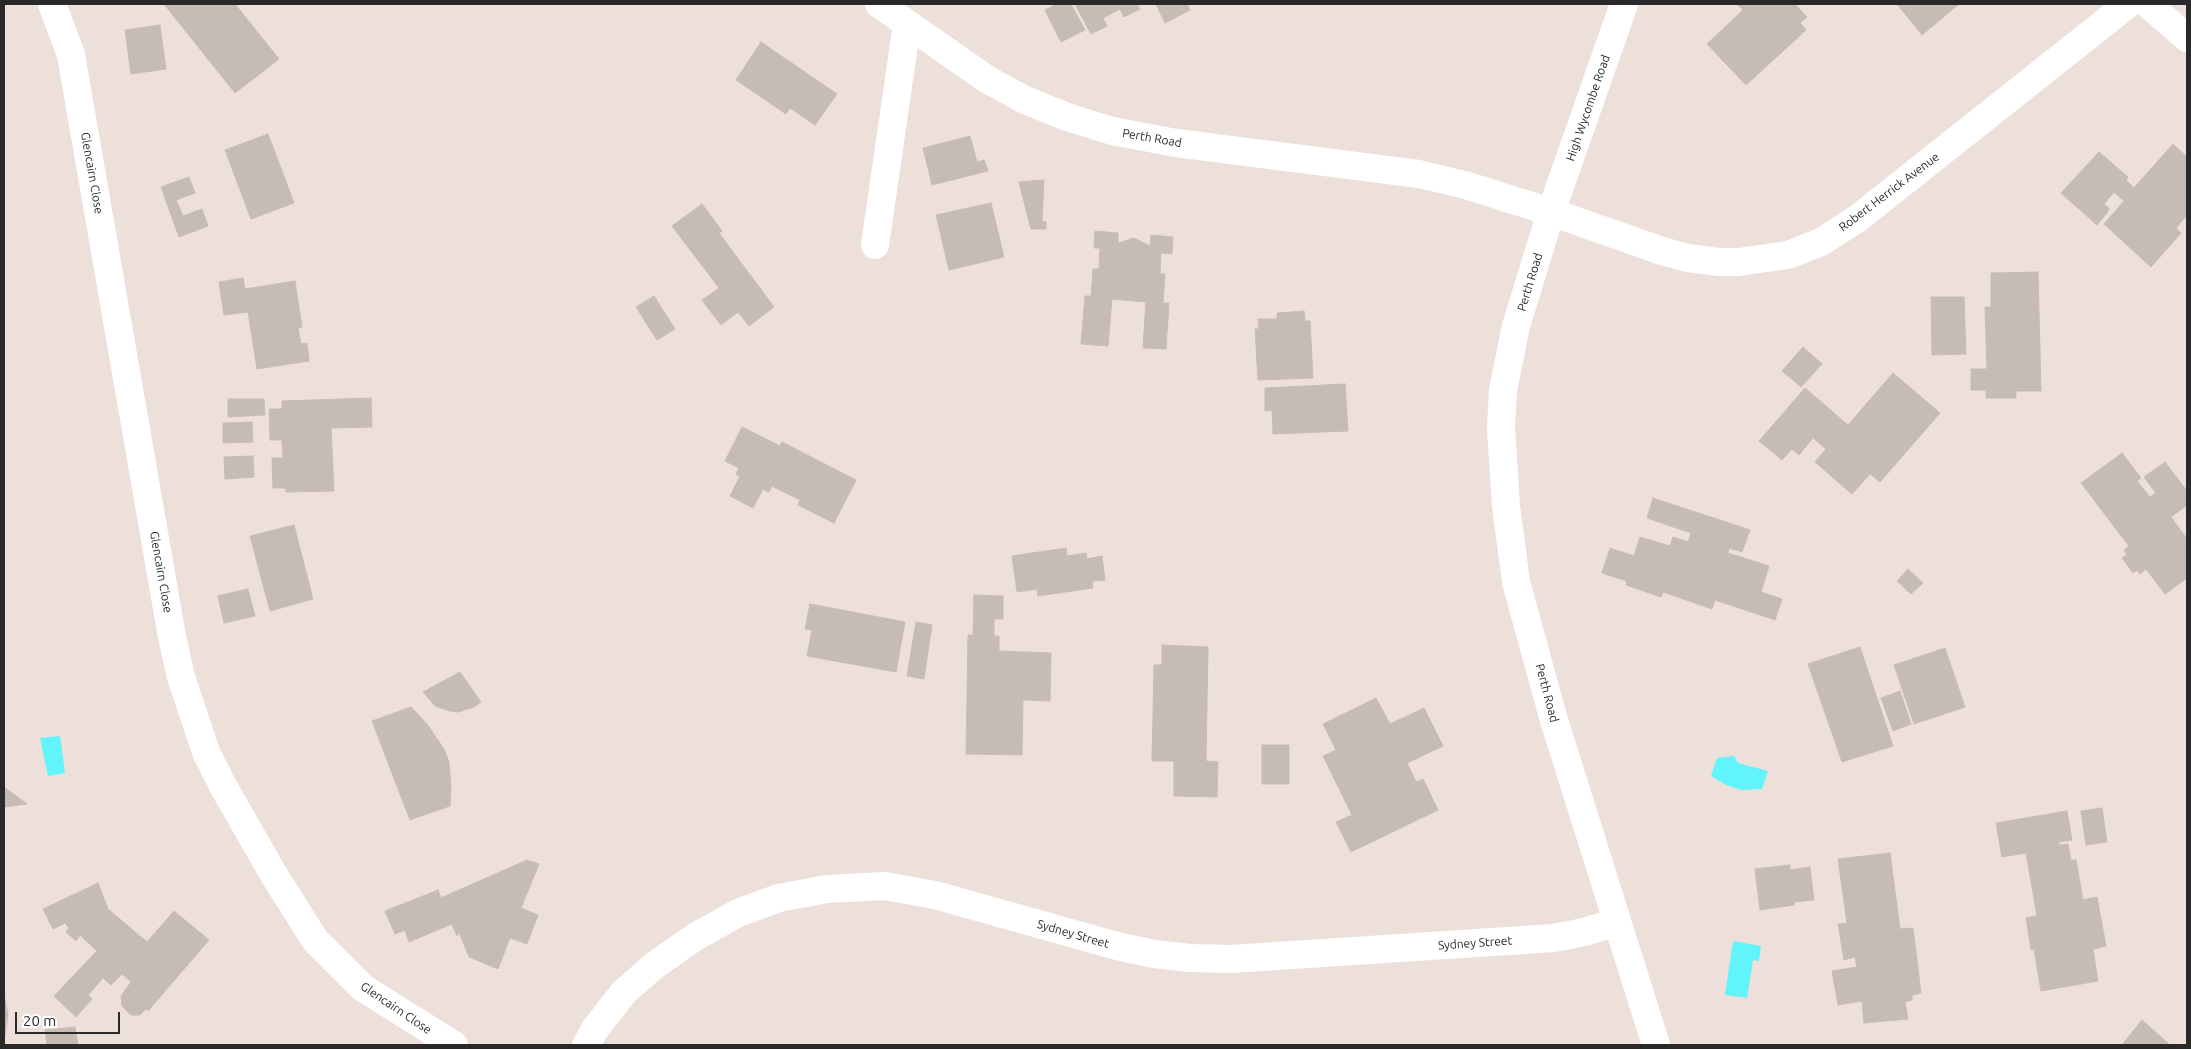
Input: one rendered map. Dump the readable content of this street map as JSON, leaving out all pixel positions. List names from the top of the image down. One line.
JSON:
{"streets":{"street":["High Wycombe Road","Perth Road","Glencairn Close","Robert Herrick Avenue","Sydney Street"]},"crossings":[["High Wycombe Road","Perth Road"],["High Wycombe Road","Robert Herrick Avenue"],["Perth Road","Robert Herrick Avenue"],["Perth Road","Sydney Street"]],"scale_bar":"20 m"}
